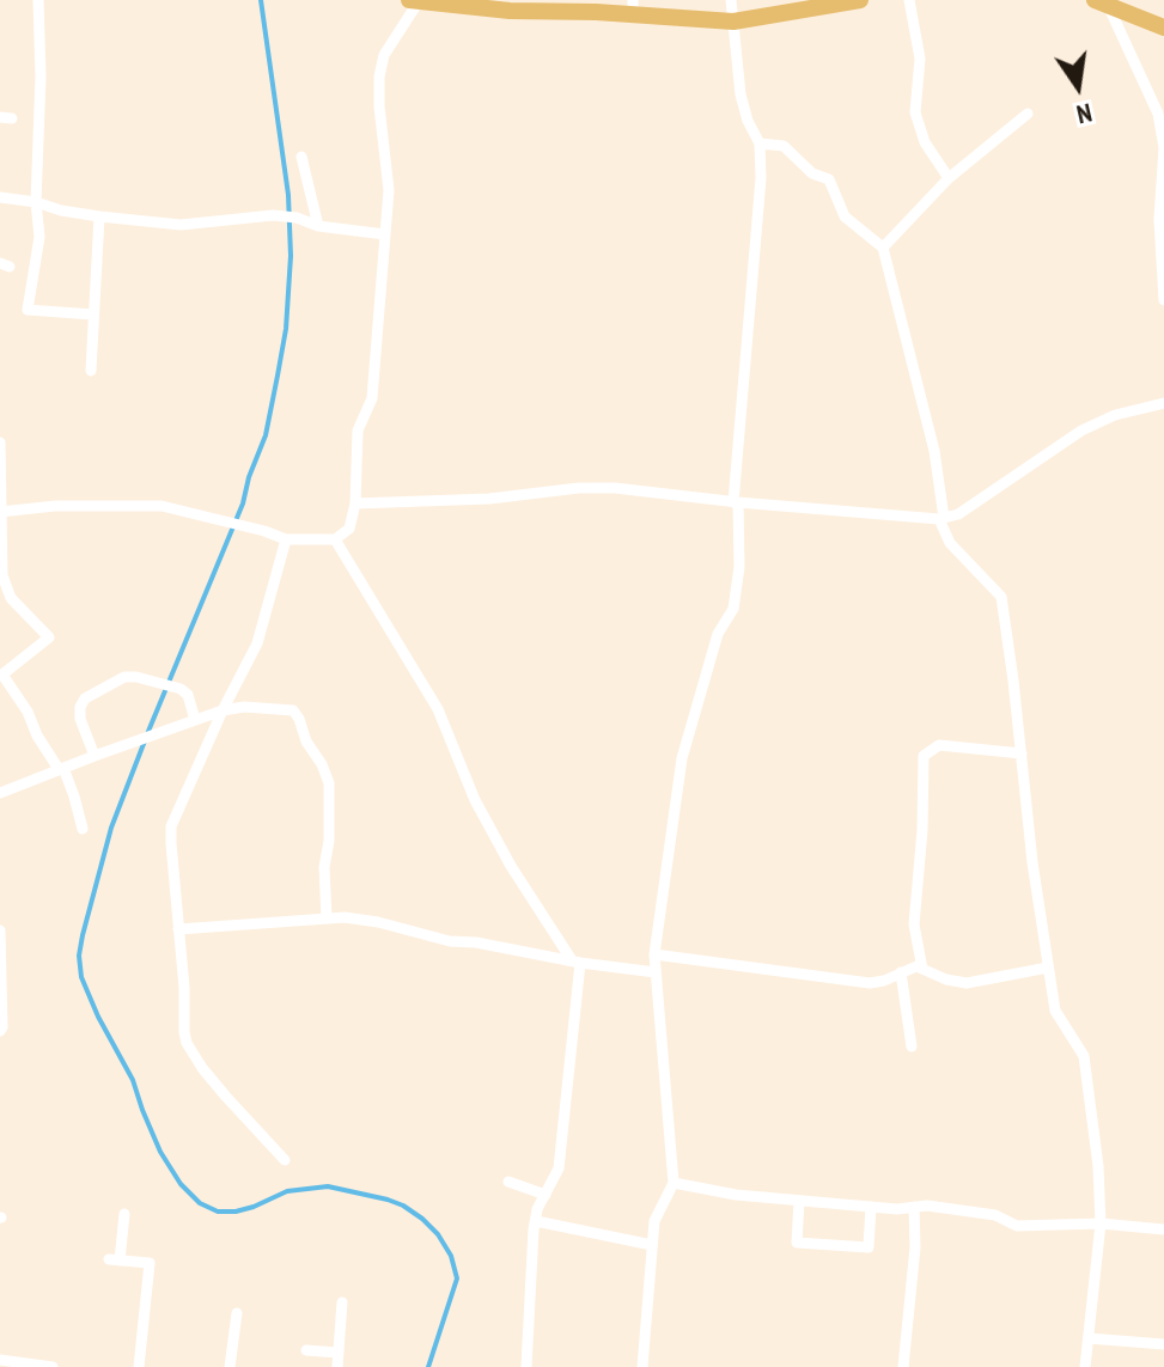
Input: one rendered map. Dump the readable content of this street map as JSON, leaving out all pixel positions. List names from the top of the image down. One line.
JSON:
{"north":"bottom"}
